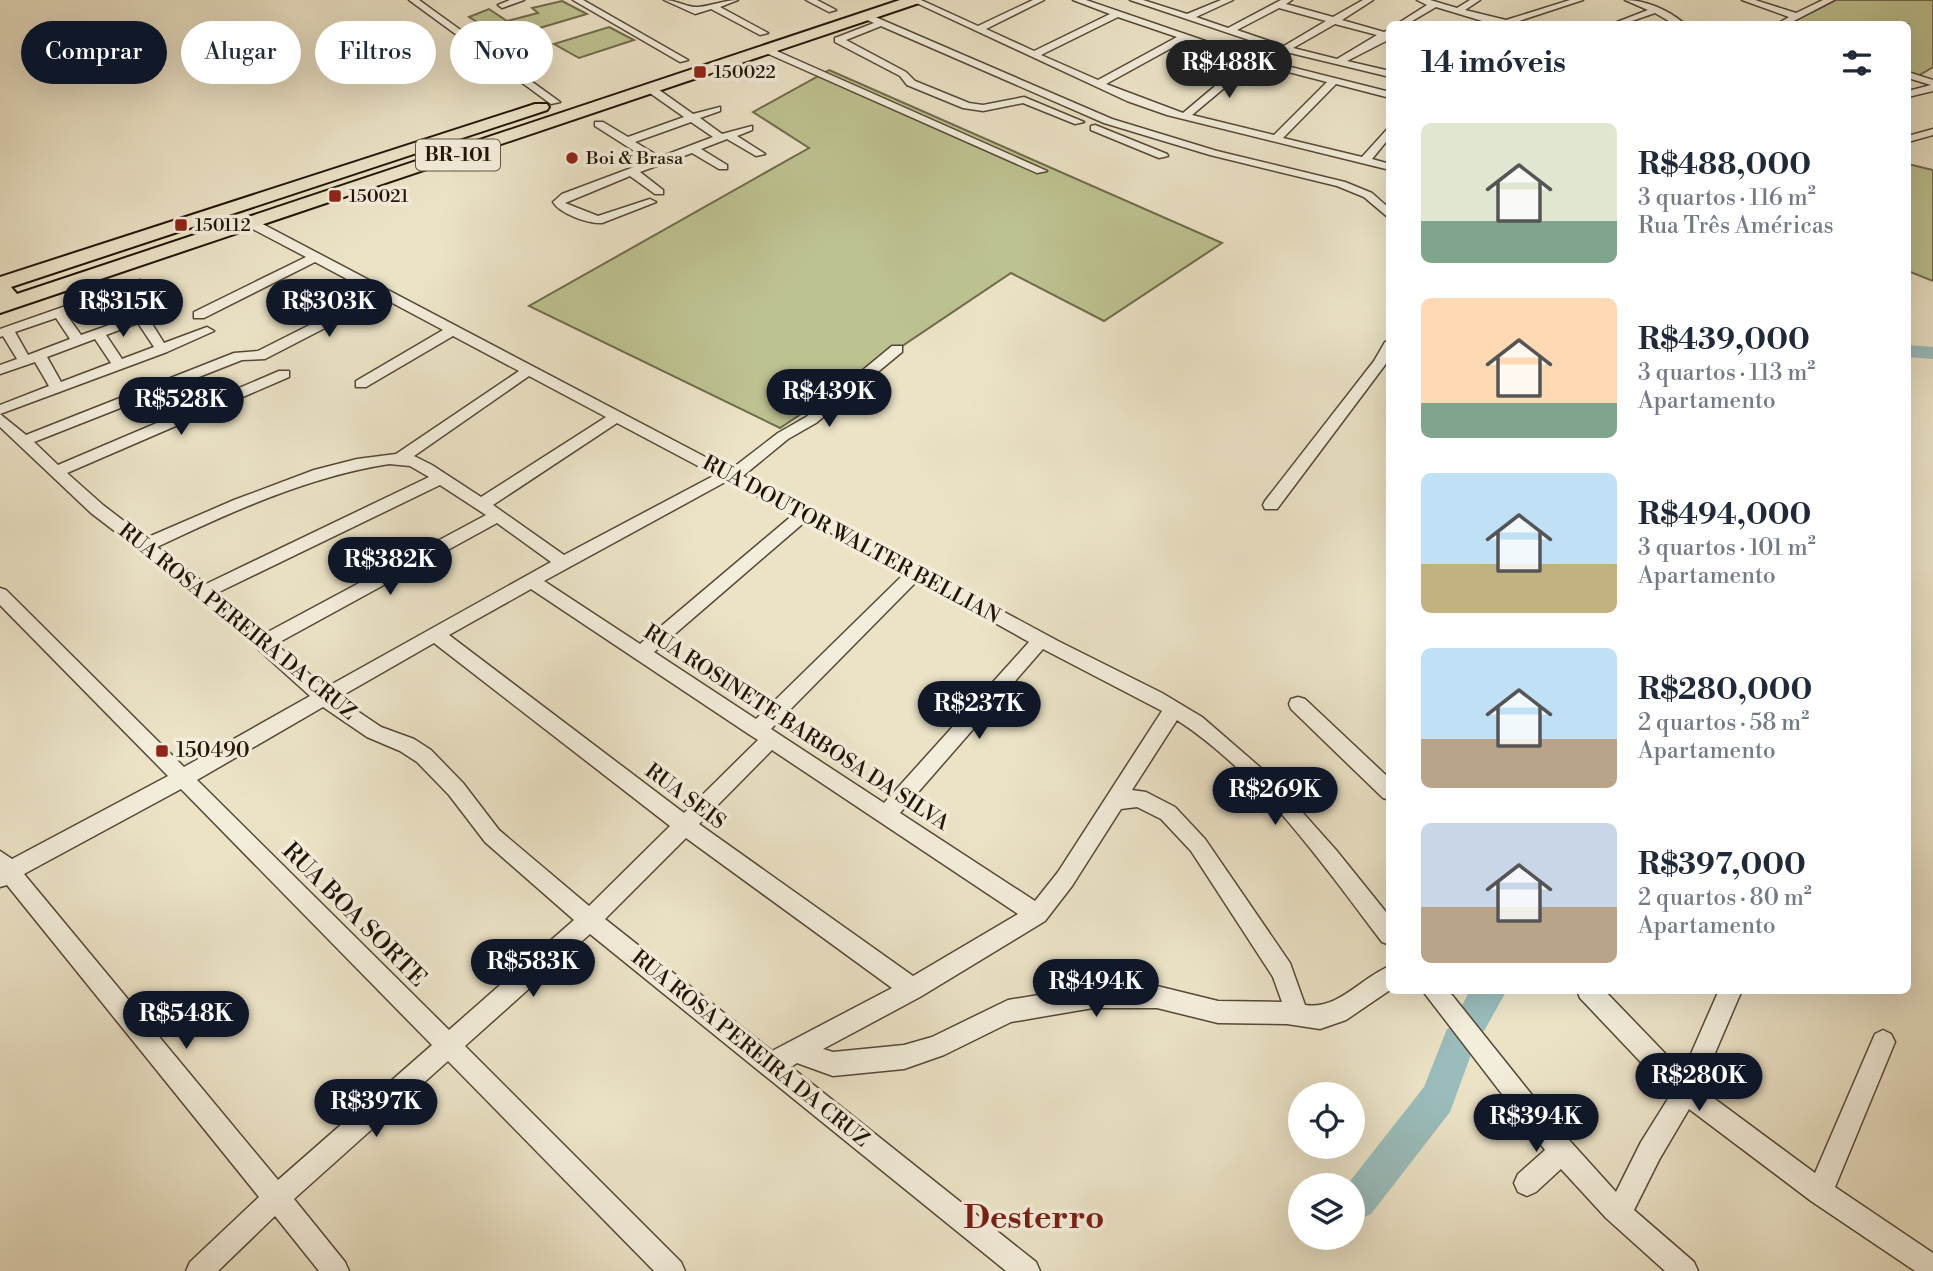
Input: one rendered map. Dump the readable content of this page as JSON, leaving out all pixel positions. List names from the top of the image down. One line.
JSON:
{"streets":{"highway":["BR-101"],"street":["RUA DOUTOR WALTER BELLIAN","RUA ROSA PEREIRA DA CRUZ","RUA ROSINETE BARBOSA DA SILVA","RUA SEIS","RUA BOA SORTE"]},"crossings":[["BR-101","RUA DOUTOR WALTER BELLIAN"]],"districts":["Desterro"],"places":{"transit":["150022","150021","150112","150490"],"other":["Boi & Brasa"]},"page":{"chip":["Comprar","Alugar","Filtros","Novo"],"heading":"14 imóveis","price":["R$488K","R$315K","R$303K","R$439K","R$528K","R$382K","R$237K","R$269K","R$583K","R$494K","R$548K","R$280K","R$397K","R$394K"],"list":[{"name":"R$488,000","note":"3 quartos · 116 m² · Rua Três Américas"},{"name":"R$439,000","note":"3 quartos · 113 m² · Apartamento"},{"name":"R$494,000","note":"3 quartos · 101 m² · Apartamento"},{"name":"R$280,000","note":"2 quartos · 58 m² · Apartamento"},{"name":"R$397,000","note":"2 quartos · 80 m² · Apartamento"}]}}
